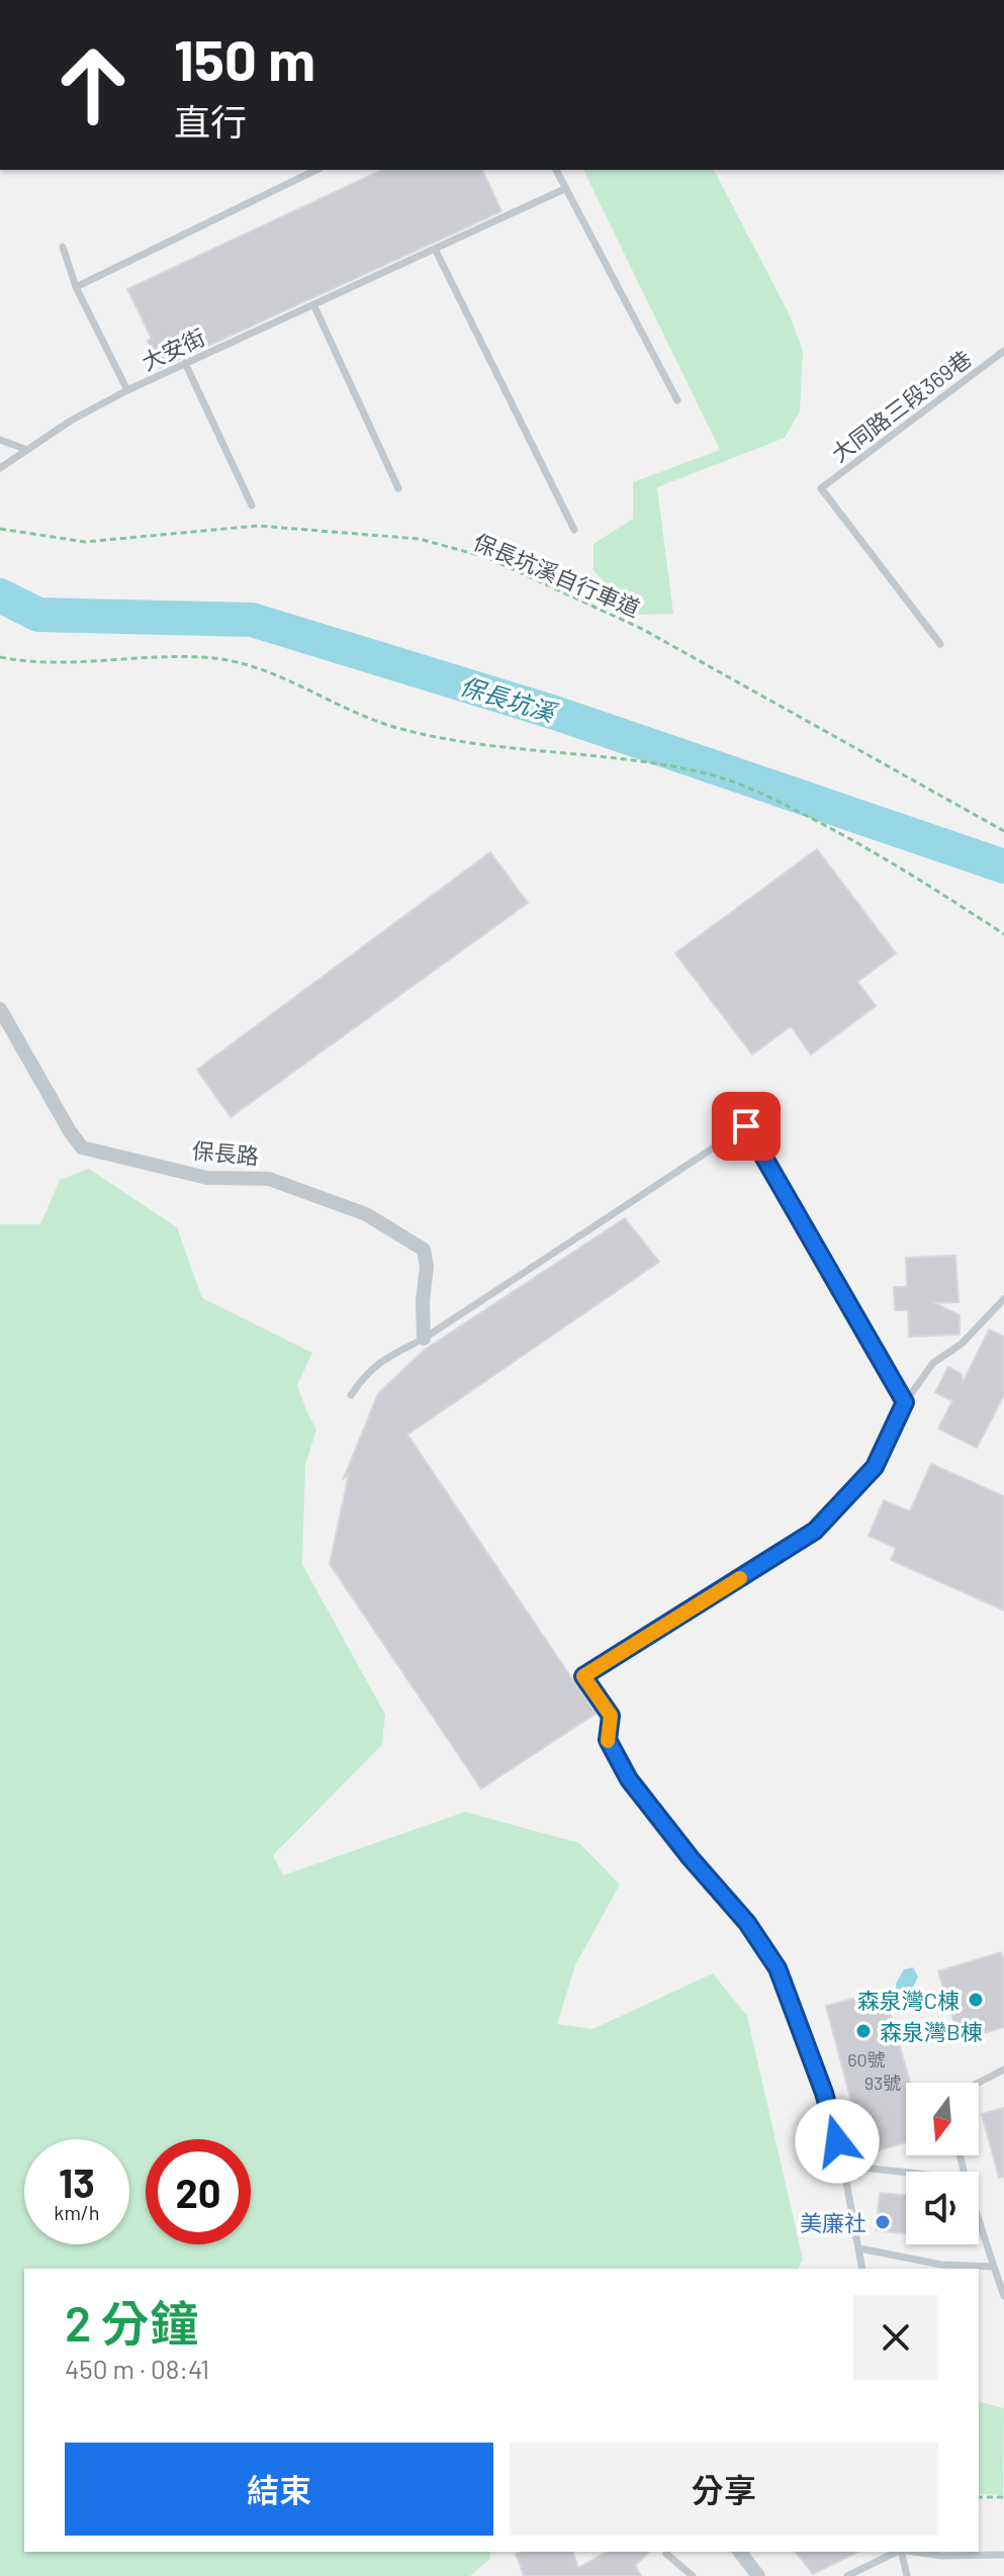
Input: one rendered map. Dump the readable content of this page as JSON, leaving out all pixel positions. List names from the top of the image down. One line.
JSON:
{"streets":{"street":["保長路"],"lane":["大安街","大同路三段369巷"],"path":["保長坑溪自行車道"]},"water":["保長坑溪"],"places":["森泉灣C棟","森泉灣B棟","美廉社"],"house_numbers":["60號","93號"],"north":"bottom","page":{"turn":["150 m","直行"],"speed":"13 km/h","limit":"20","heading":["2 分鐘","450 m · 08:41"],"buttons":["結束","分享"]}}
